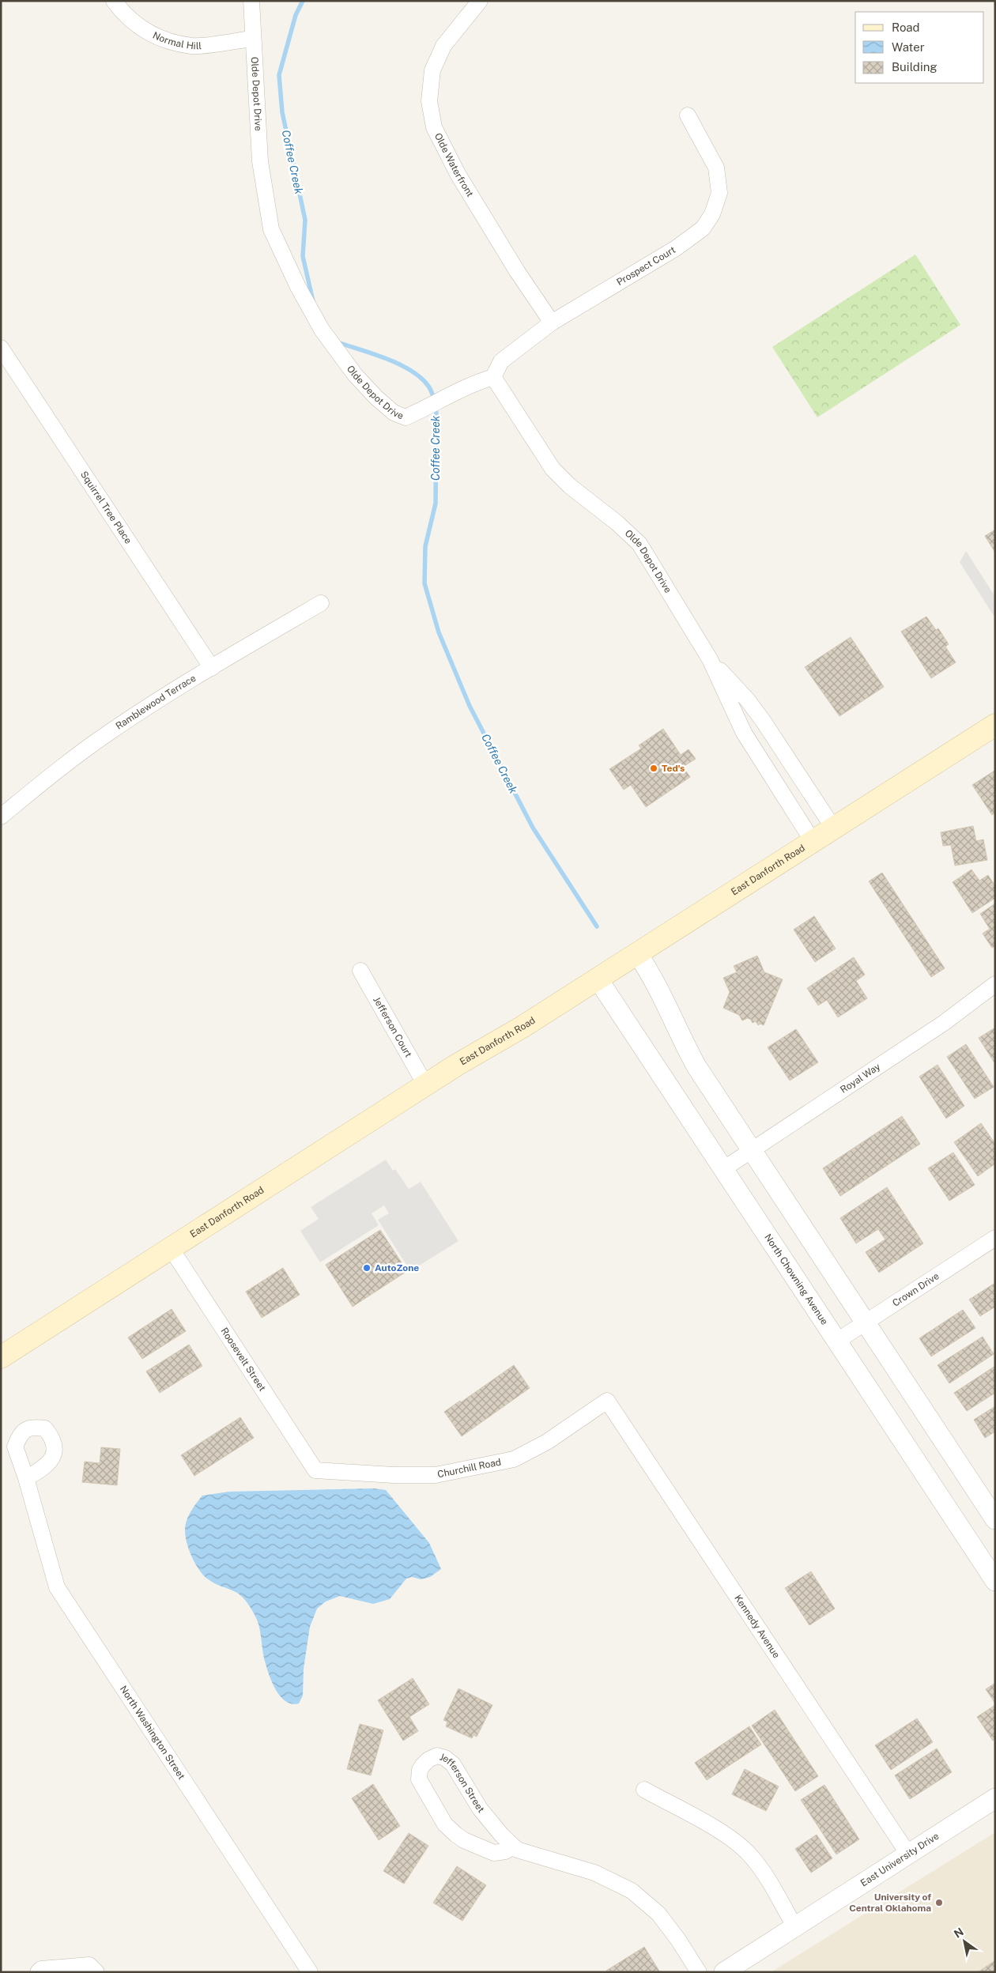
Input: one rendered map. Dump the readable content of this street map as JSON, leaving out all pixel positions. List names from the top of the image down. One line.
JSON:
{"streets":{"main road":["East Danforth Road"],"street":["Normal Hill","Olde Depot Drive","Olde Waterfront","Prospect Court","Squirrel Tree Place","Ramblewood Terrace","Jefferson Court","Royal Way","North Chowning Avenue","Crown Drive","Roosevelt Street","Churchill Road","Kennedy Avenue","North Washington Street","Jefferson Street","East University Drive"]},"crossings":[["Normal Hill","Olde Depot Drive"],["Olde Depot Drive","Prospect Court"],["Olde Depot Drive","East Danforth Road"],["Olde Waterfront","Prospect Court"],["Squirrel Tree Place","Ramblewood Terrace"],["East Danforth Road","Jefferson Court"],["East Danforth Road","North Chowning Avenue"],["East Danforth Road","Roosevelt Street"],["Royal Way","North Chowning Avenue"],["North Chowning Avenue","Crown Drive"],["Roosevelt Street","Churchill Road"],["Churchill Road","Kennedy Avenue"],["Kennedy Avenue","East University Drive"]],"water":["Coffee Creek"],"places":["Ted's","AutoZone","University of Central Oklahoma"],"legend":["Road","Water","Building"],"north":"top left"}
